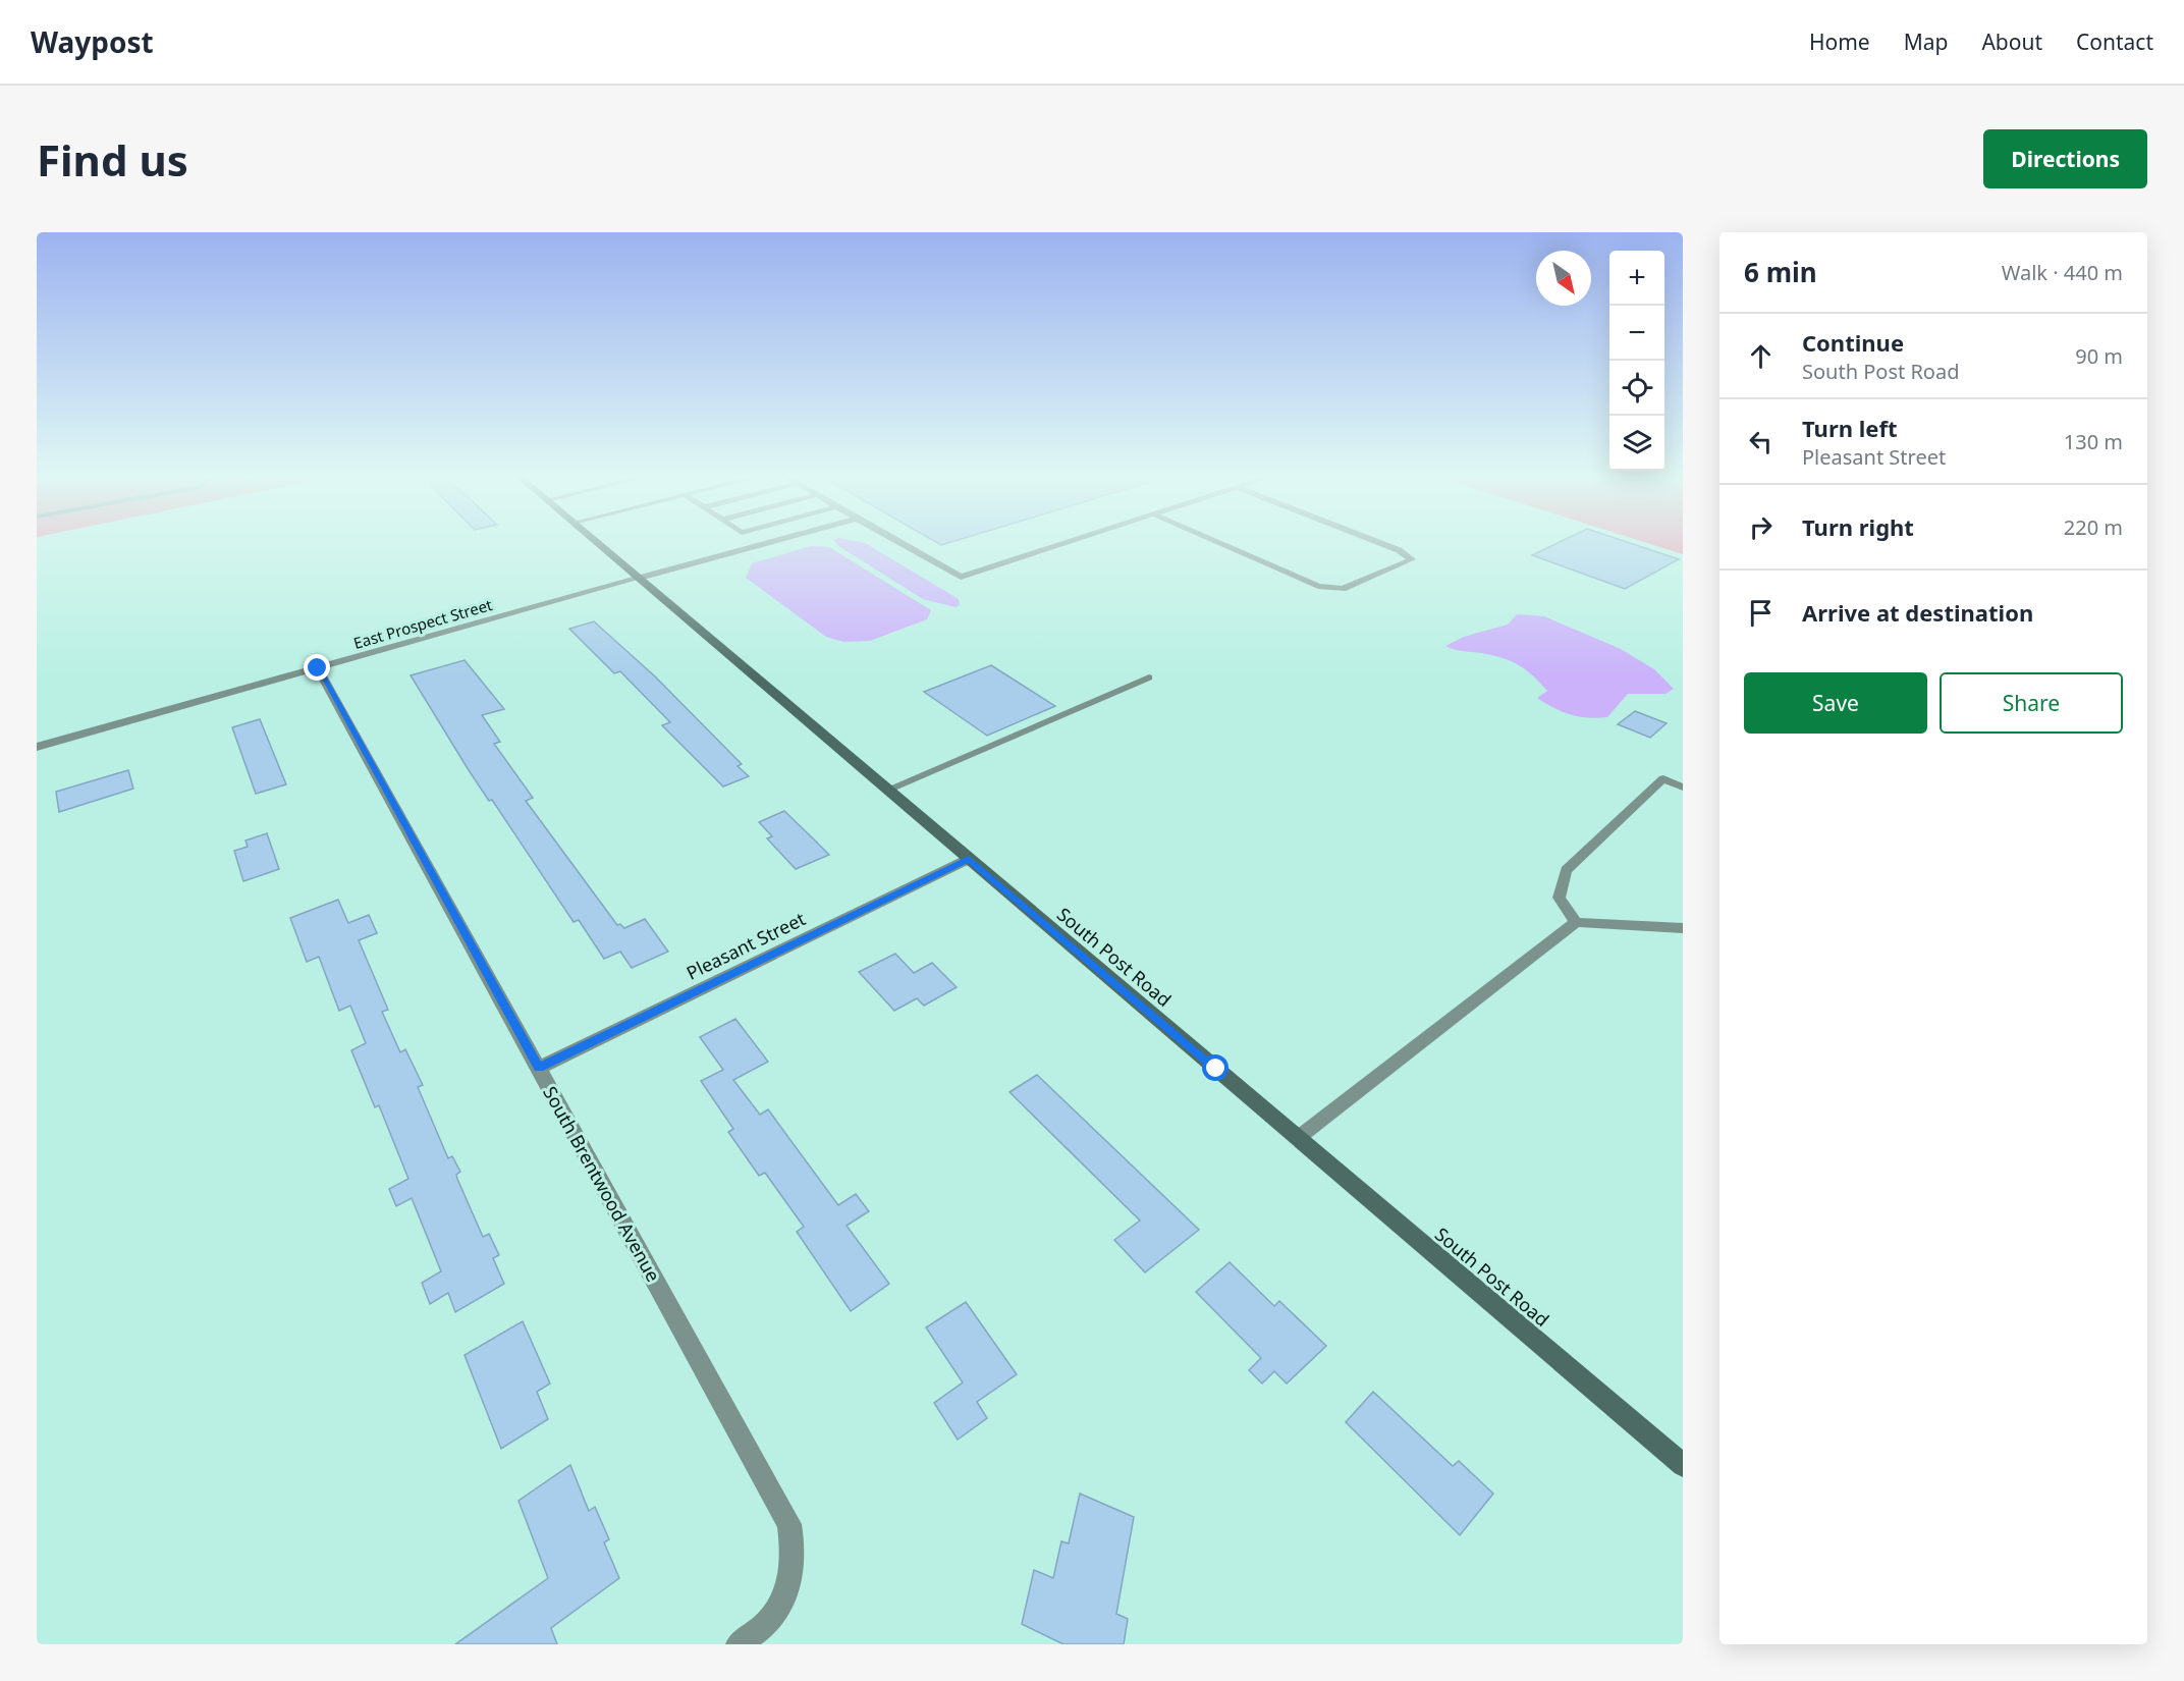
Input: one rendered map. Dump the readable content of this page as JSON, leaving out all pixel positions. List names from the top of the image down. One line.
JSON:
{"streets":{"main road":["South Post Road"],"street":["East Prospect Street","Pleasant Street","South Brentwood Avenue"]},"crossings":[["East Prospect Street","South Post Road"],["East Prospect Street","South Brentwood Avenue"],["Pleasant Street","South Post Road"],["Pleasant Street","South Brentwood Avenue"]],"north":"bottom right","page":{"header":"Waypost","nav":["Home","Map","About","Contact"],"buttons":["Directions",["Save","Share"]],"title":"Find us","heading":["6 min","Walk · 440 m"],"map_buttons":["+","−"],"list":[["Continue","South Post Road","90 m"],["Turn left","Pleasant Street","130 m"],["Turn right","220 m"],"Arrive at destination"]}}
